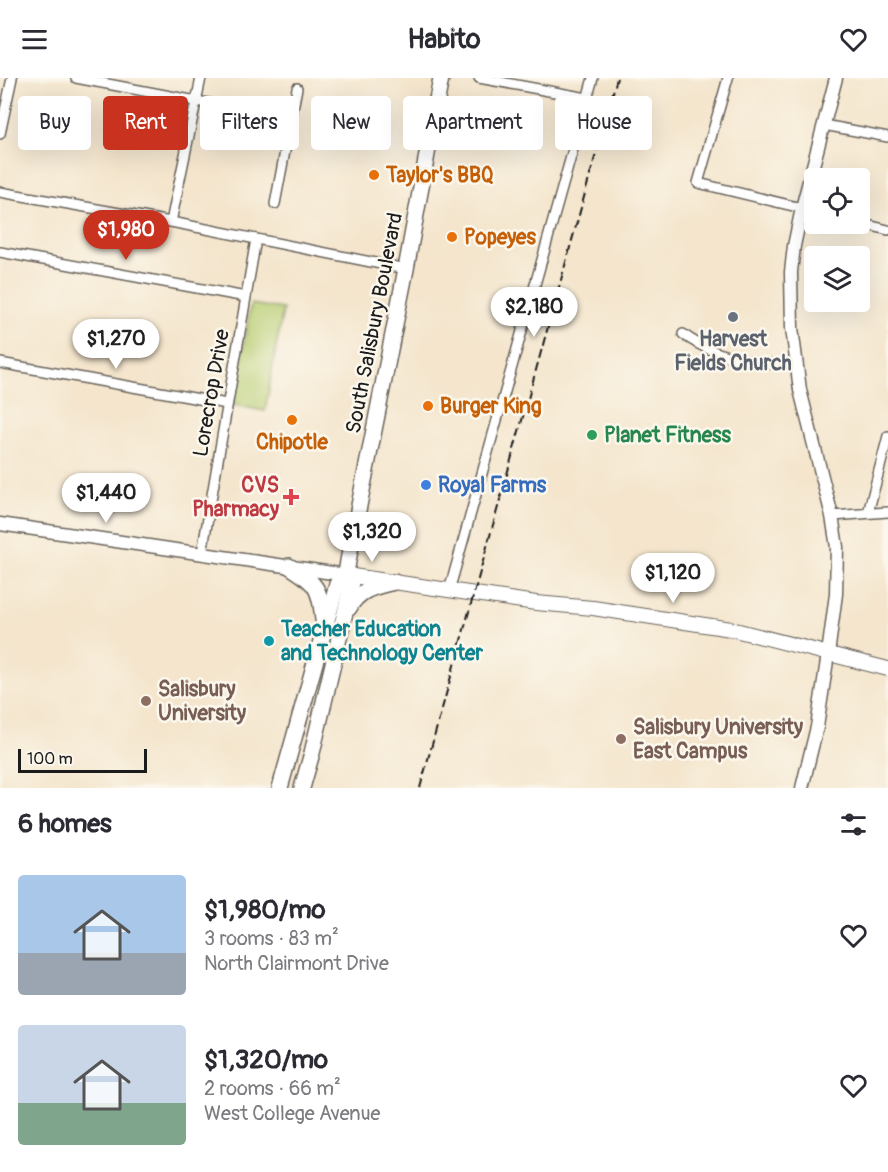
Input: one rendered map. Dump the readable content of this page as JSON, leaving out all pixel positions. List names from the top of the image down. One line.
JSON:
{"streets":{"main road":["South Salisbury Boulevard"],"street":["Lorecrop Drive"]},"places":{"other":["Taylor's BBQ","Popeyes","Harvest Fields Church","Burger King","Chipotle","Planet Fitness","Royal Farms","Teacher Education and Technology Center","Salisbury University","Salisbury University East Campus"],"health":["CVS Pharmacy"]},"scale_bar":"100 m","page":{"header":"Habito","chip":["Buy","Rent","Filters","New","Apartment","House"],"price":["$1,980","$2,180","$1,270","$1,440","$1,320","$1,120"],"scale":"100 m","heading":"6 homes","list":[{"name":"$1,980/mo","note":"3 rooms · 83 m² · North Clairmont Drive"},{"name":"$1,320/mo","note":"2 rooms · 66 m² · West College Avenue"}]}}
